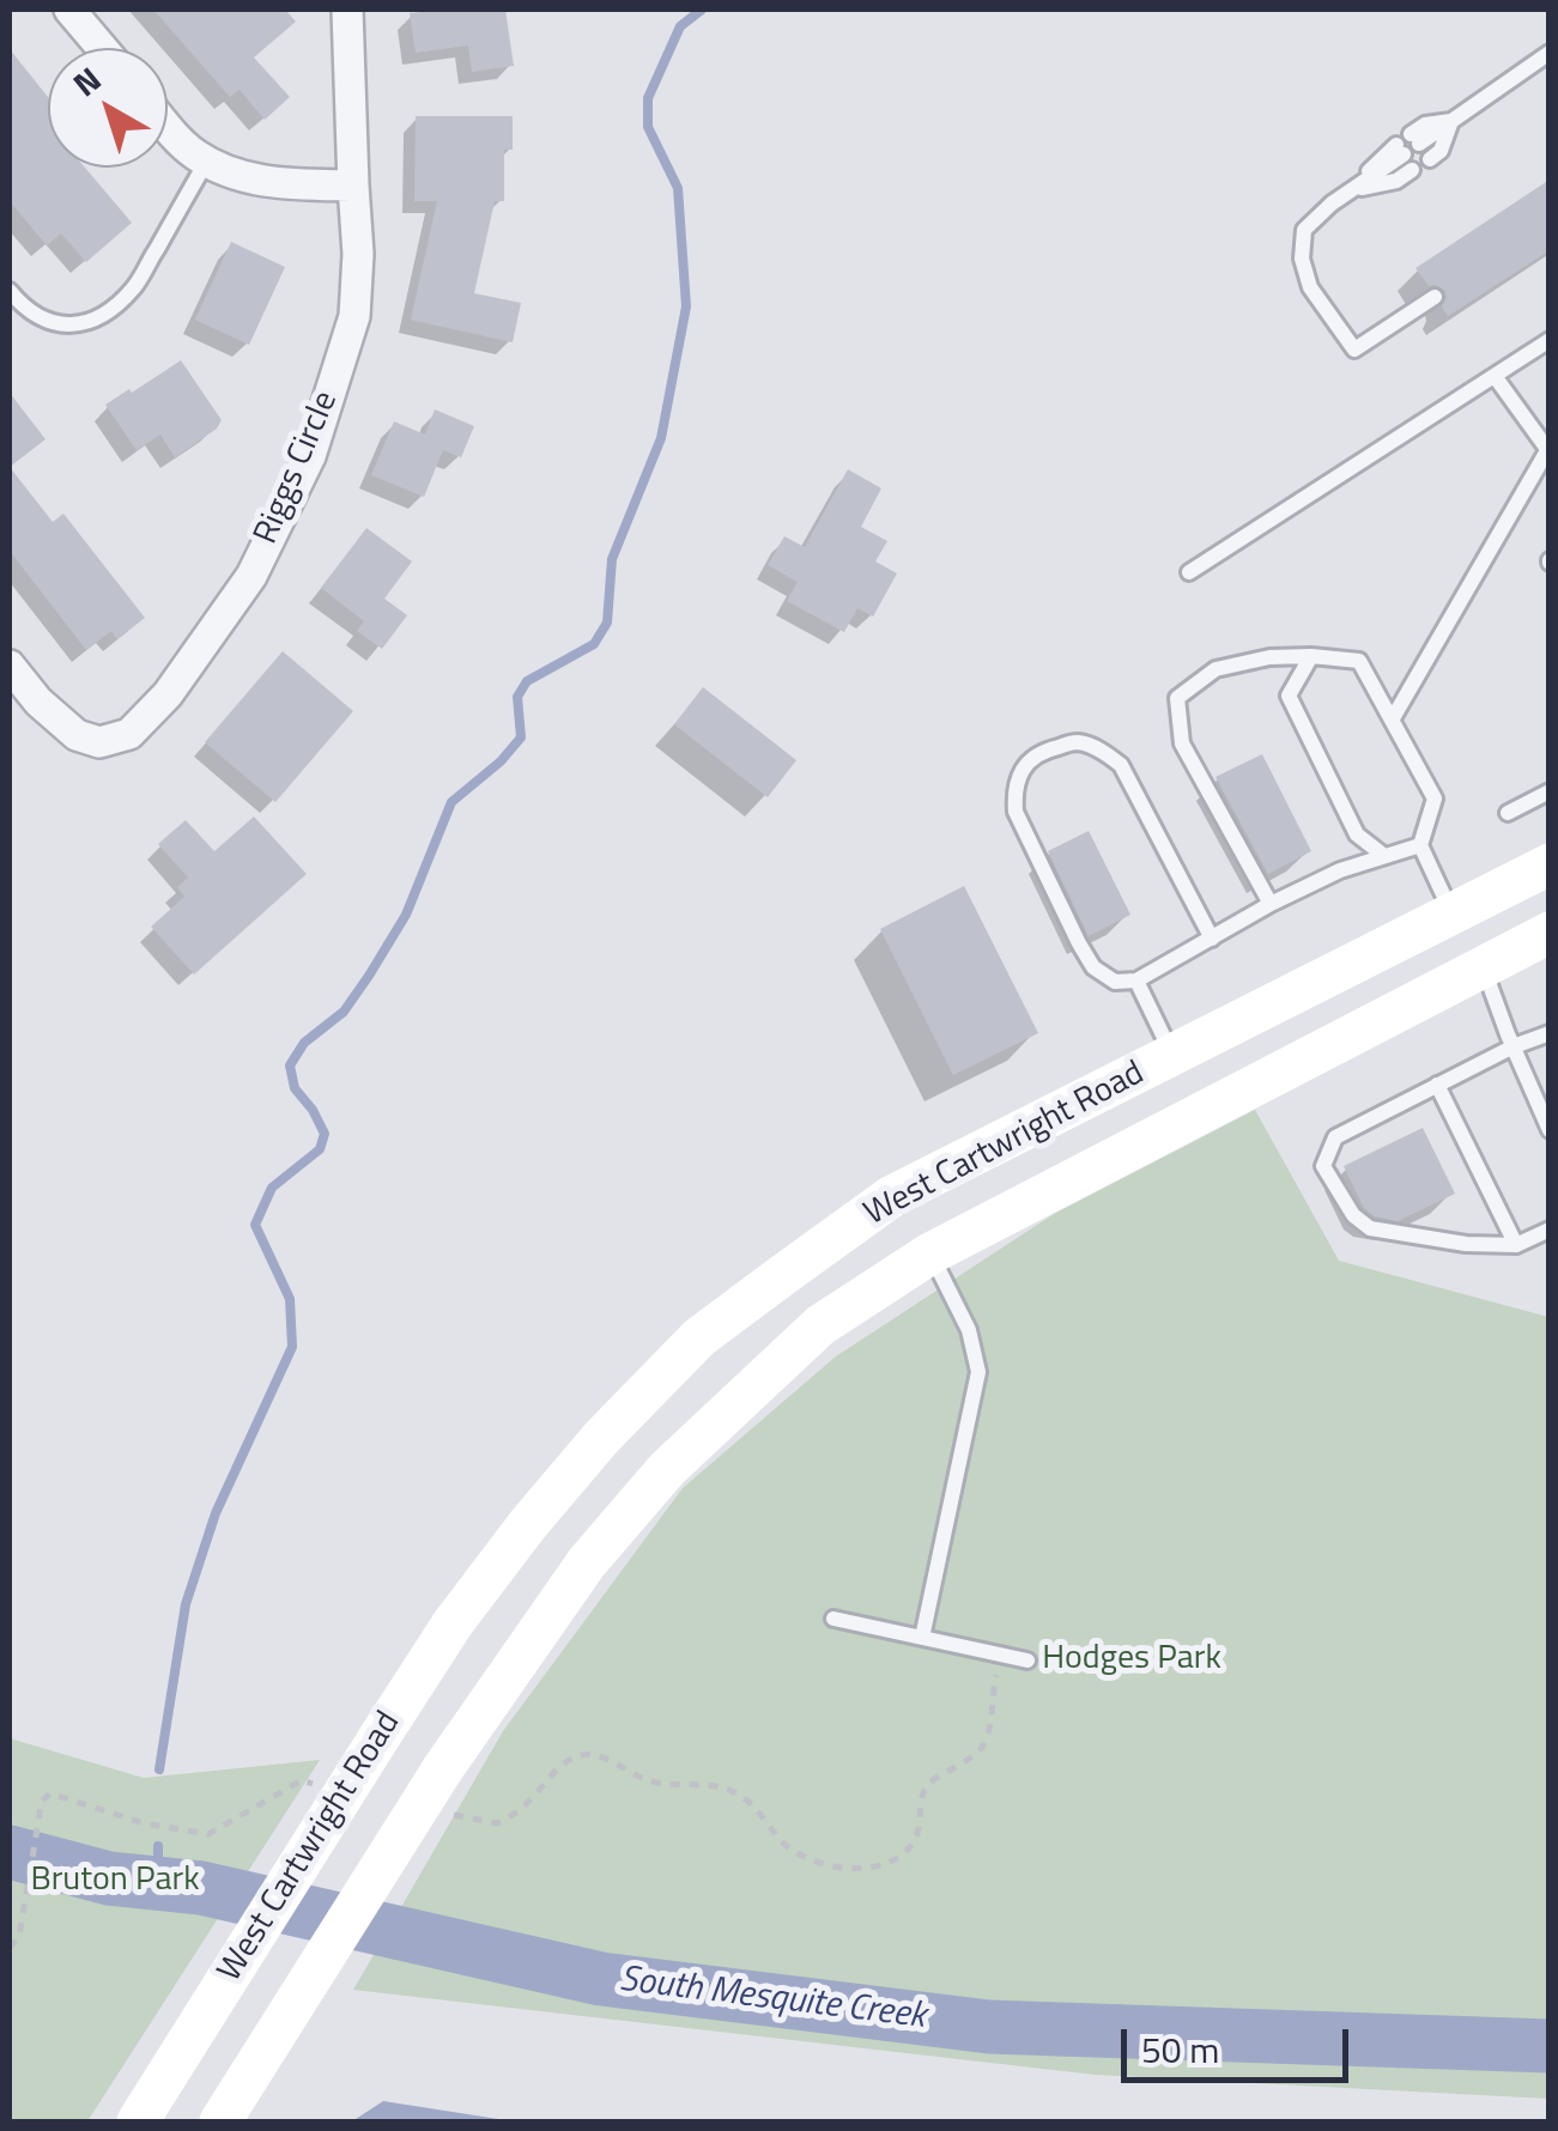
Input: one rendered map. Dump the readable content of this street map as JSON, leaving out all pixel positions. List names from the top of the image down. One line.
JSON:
{"streets":{"main road":["West Cartwright Road"],"street":["Riggs Circle"]},"water":["South Mesquite Creek"],"parks":["Hodges Park","Bruton Park"],"scale_bar":"50 m","north":"top left"}
